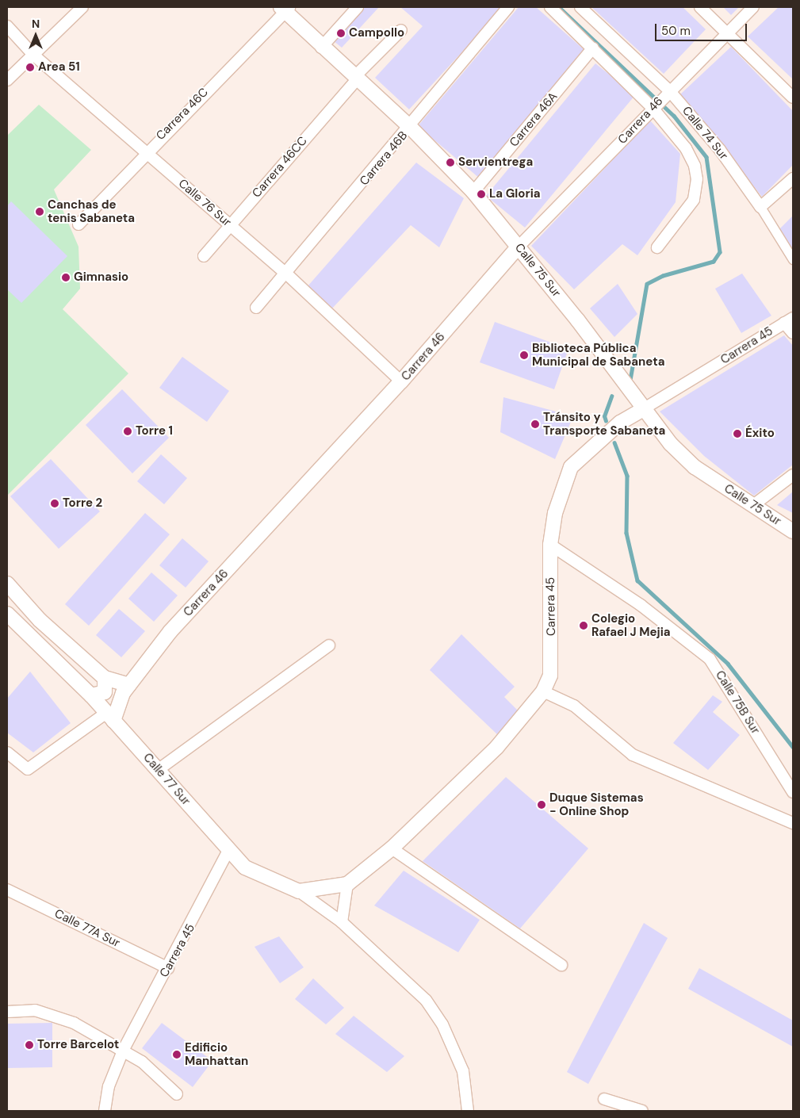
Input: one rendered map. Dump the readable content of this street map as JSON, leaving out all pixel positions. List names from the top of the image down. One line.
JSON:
{"streets":{"street":["Carrera 46C","Carrera 46A","Carrera 46","Calle 74 Sur","Carrera 46B","Carrera 46CC","Calle 76 Sur","Calle 75 Sur","Carrera 45","Calle 75B Sur","Calle 77 Sur","Calle 77A Sur"]},"crossings":[["Carrera 46C","Calle 76 Sur"],["Carrera 46C","Calle 75 Sur"],["Carrera 46A","Calle 74 Sur"],["Carrera 46A","Calle 75 Sur"],["Carrera 46","Calle 74 Sur"],["Carrera 46","Calle 76 Sur"],["Carrera 46","Calle 75 Sur"],["Carrera 46","Calle 77 Sur"],["Carrera 46B","Calle 76 Sur"],["Carrera 46B","Calle 75 Sur"],["Carrera 46CC","Calle 76 Sur"],["Carrera 46CC","Calle 75 Sur"],["Calle 75 Sur","Carrera 45"],["Carrera 45","Calle 75B Sur"],["Carrera 45","Calle 77 Sur"],["Carrera 45","Calle 77A Sur"]],"places":["Campollo","Area 51","Servientrega","La Gloria","Canchas de tenis Sabaneta","Gimnasio","Biblioteca Pública Municipal de Sabaneta","Tránsito y Transporte Sabaneta","Torre 1","Éxito","Torre 2","Colegio Rafael J Mejia","Duque Sistemas - Online Shop","Torre Barcelot","Edificio Manhattan"],"scale_bar":"50 m","north":"top"}
